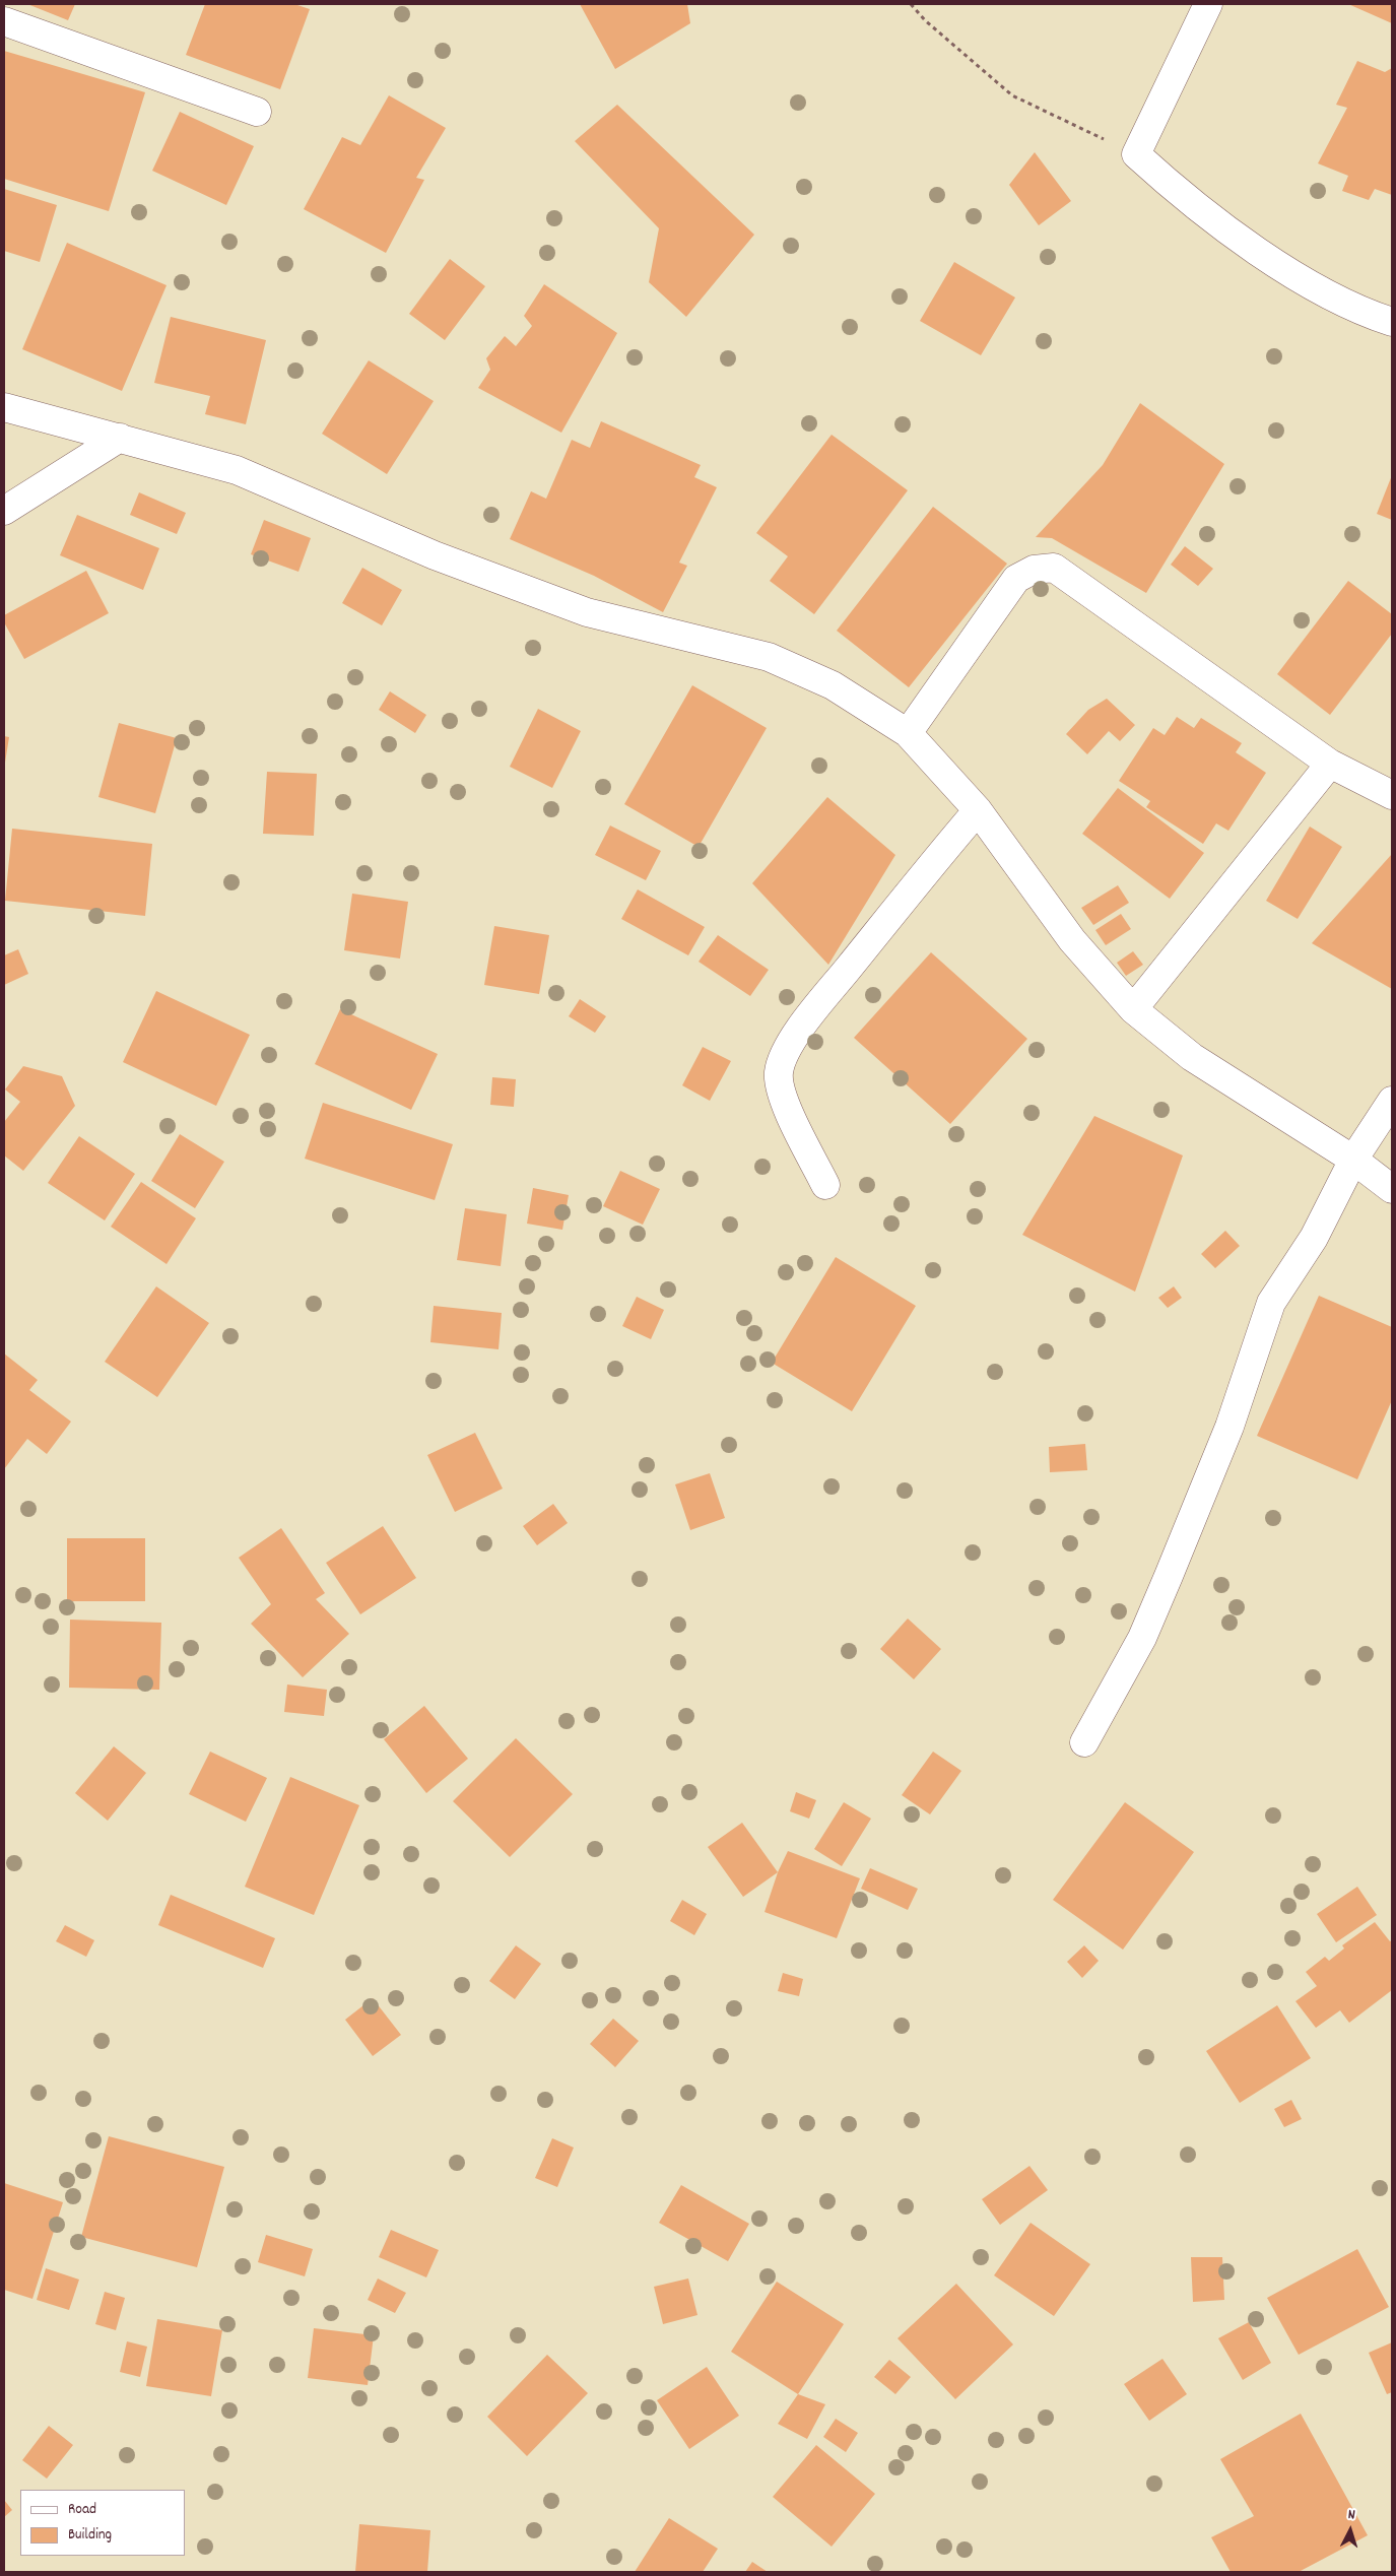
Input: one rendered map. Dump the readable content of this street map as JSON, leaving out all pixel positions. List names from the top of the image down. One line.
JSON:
{"legend":["Road","Building"],"north":"top"}
